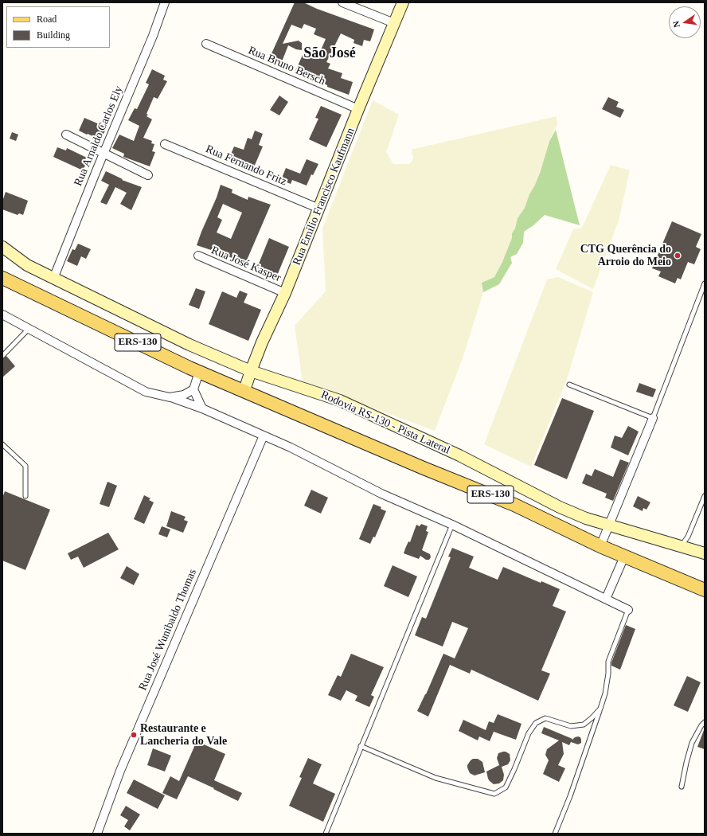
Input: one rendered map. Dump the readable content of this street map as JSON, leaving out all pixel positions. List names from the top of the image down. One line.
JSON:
{"streets":{"main road":["ERS-130"],"street":["Rua Bruno Bersch","Rua Arnaldo Carlos Ely","Rua Fernando Fritz","Rua Emílio Francisco Kaufmann","Rua José Kasper","Rodovia RS-130 - Pista Lateral","Rua José Wunibaldo Thomas"]},"crossings":[["Rua Bruno Bersch","Rua Emílio Francisco Kaufmann"],["Rua Arnaldo Carlos Ely","Rodovia RS-130 - Pista Lateral"],["Rua Fernando Fritz","Rua Emílio Francisco Kaufmann"],["Rua Emílio Francisco Kaufmann","Rua José Kasper"],["Rua Emílio Francisco Kaufmann","ERS-130"],["Rua Emílio Francisco Kaufmann","Rodovia RS-130 - Pista Lateral"]],"districts":["São José"],"places":["CTG Querência do Arroio do Meio","Restaurante e Lancheria do Vale"],"legend":["Road","Building"],"north":"left"}
